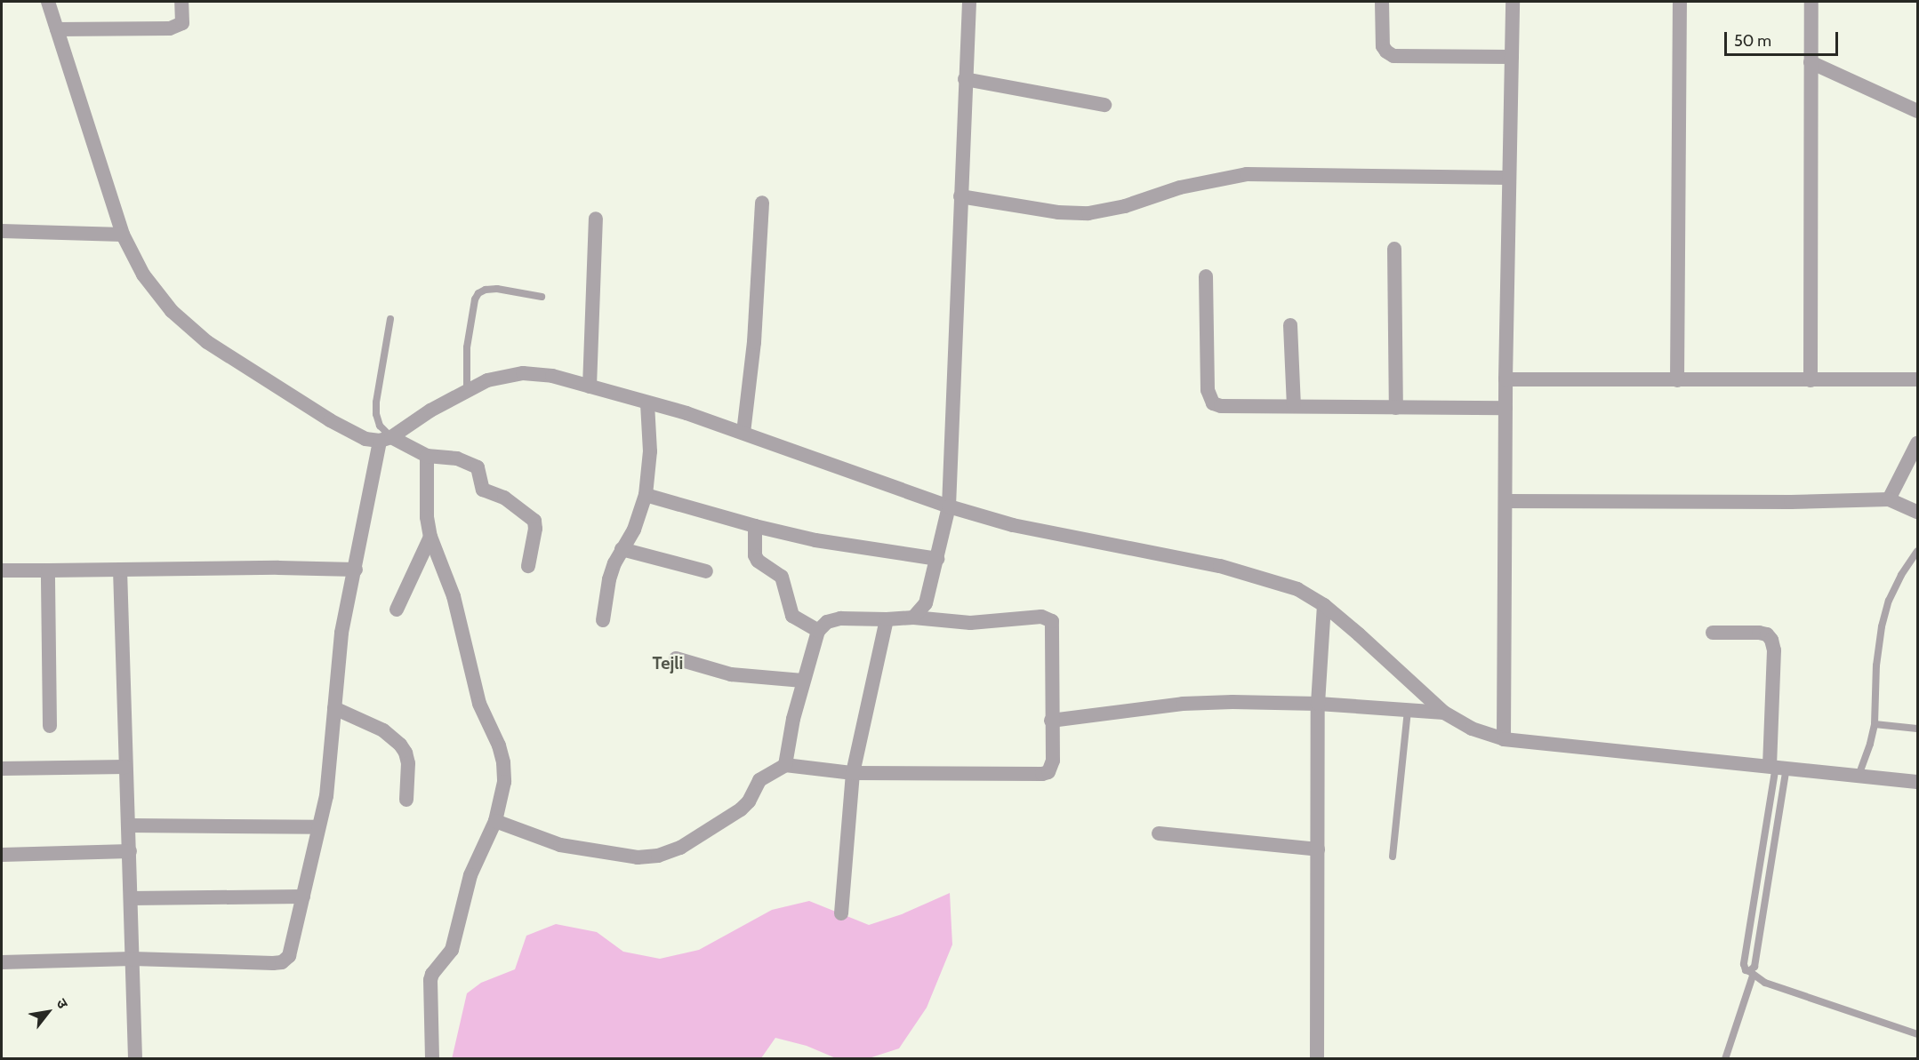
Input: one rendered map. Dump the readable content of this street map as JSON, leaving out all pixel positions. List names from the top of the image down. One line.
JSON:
{"districts":["Tejli"],"scale_bar":"50 m","north":"top right"}
